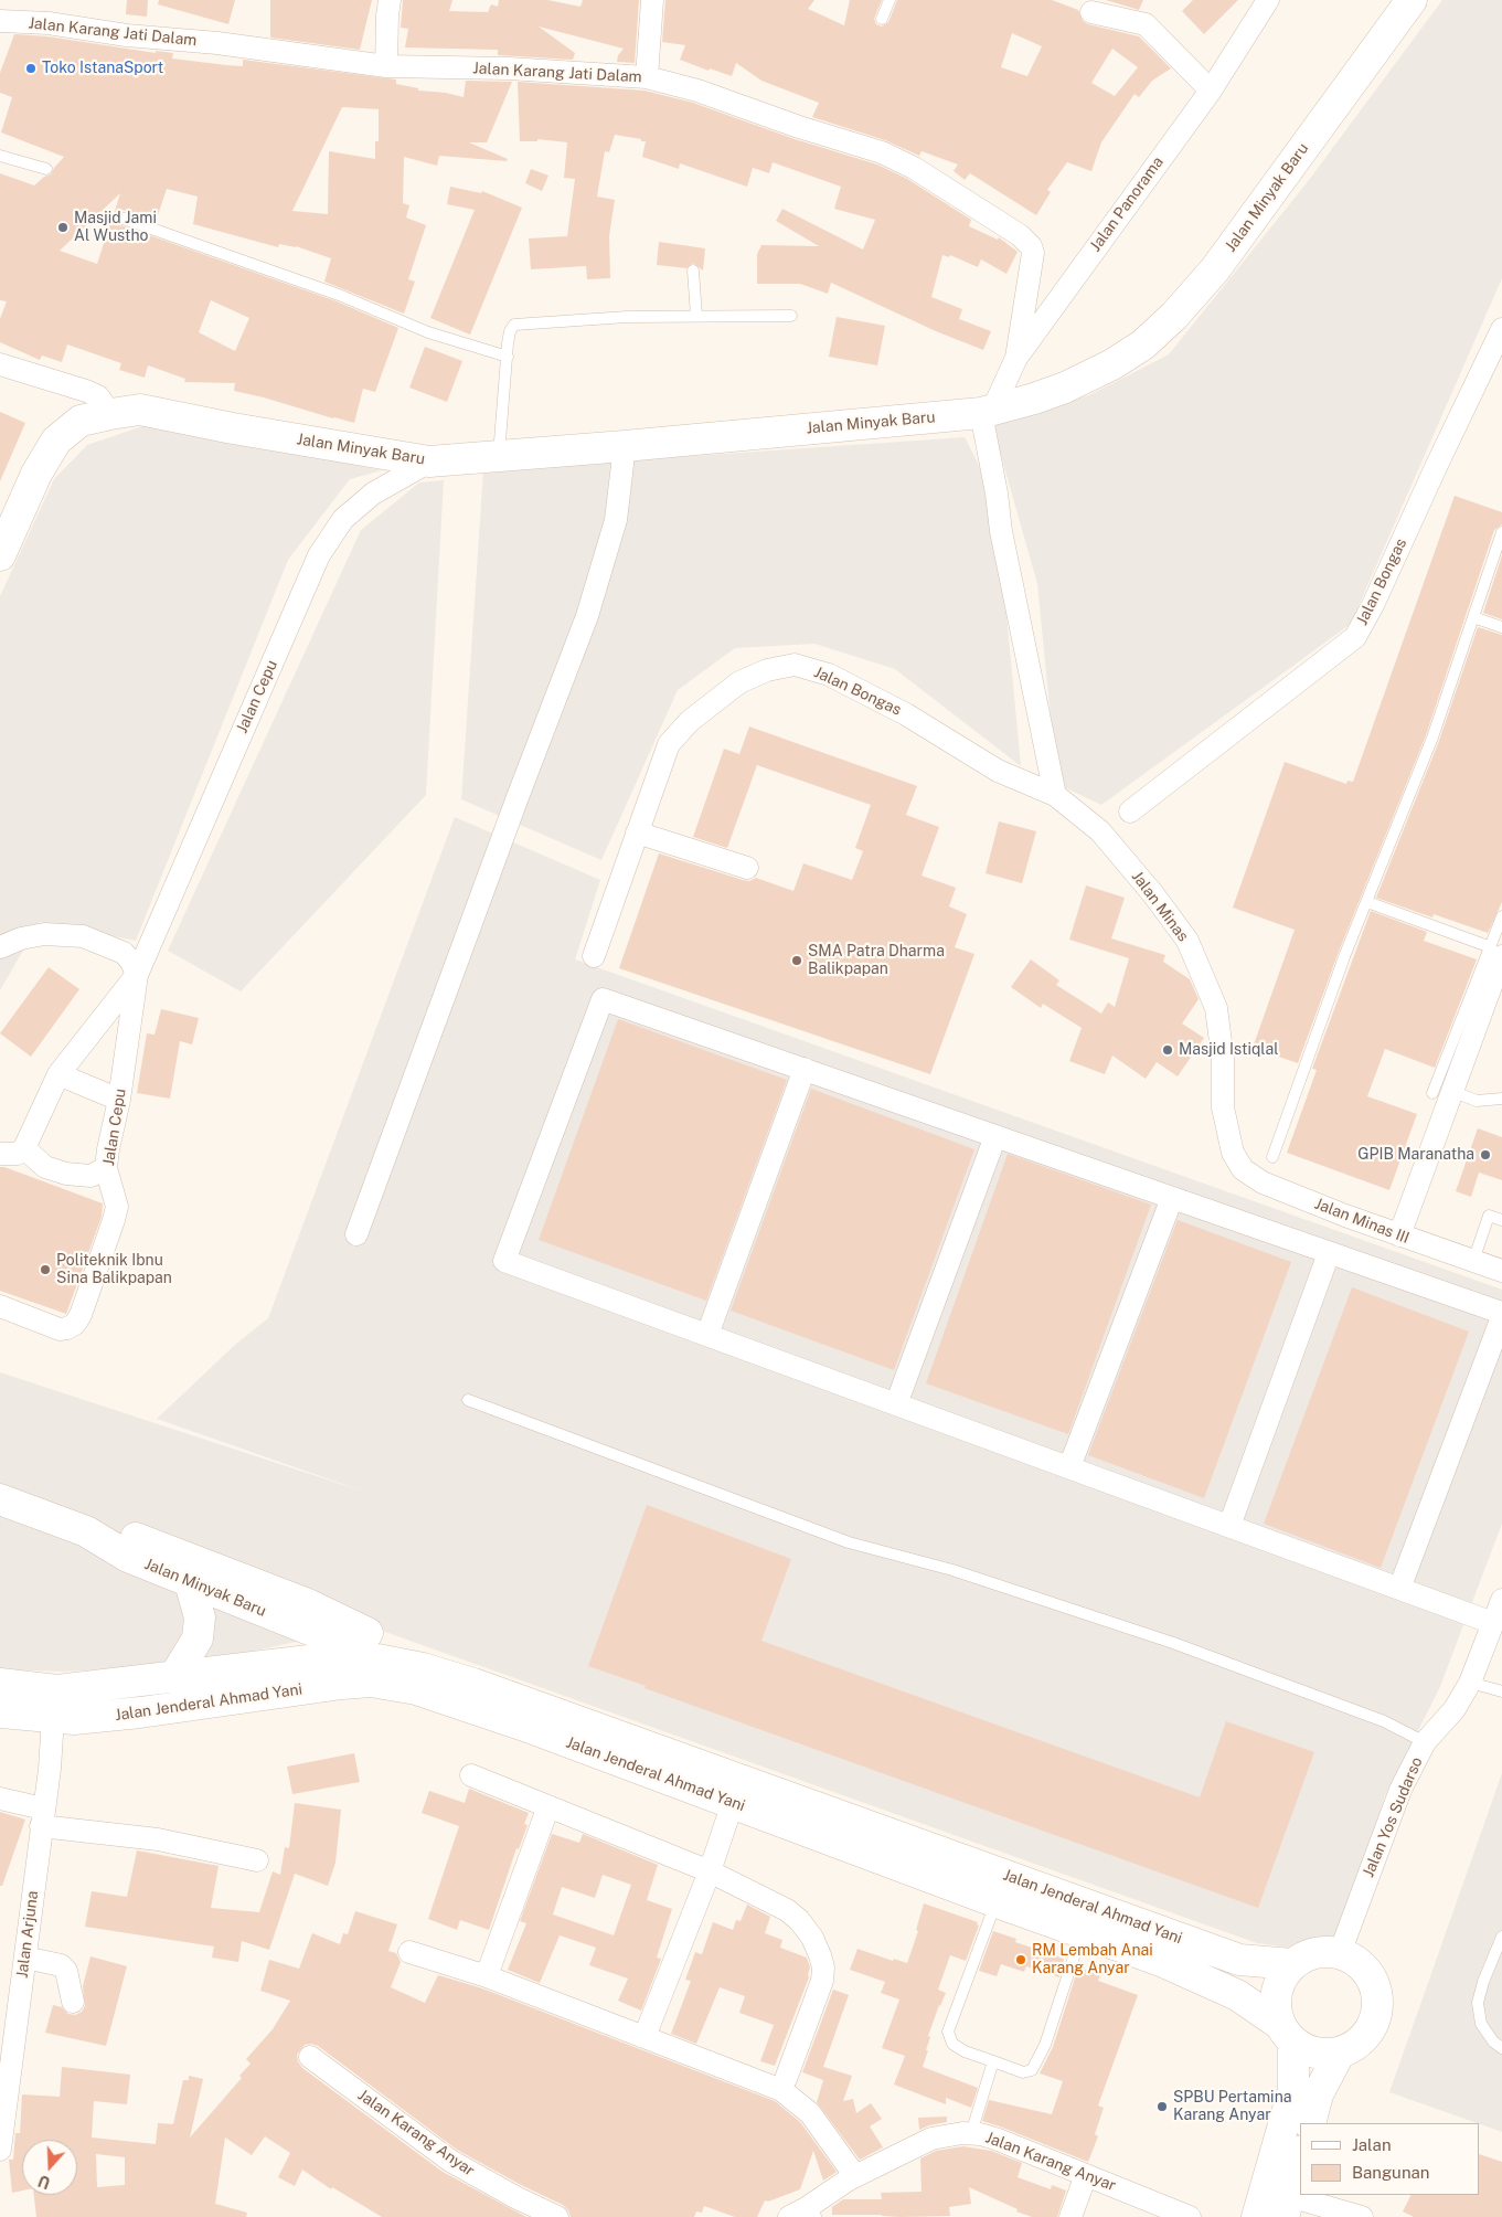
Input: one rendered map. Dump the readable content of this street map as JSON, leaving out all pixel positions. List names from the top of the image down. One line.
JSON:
{"streets":{"main road":["Jalan Minyak Baru","Jalan Jenderal Ahmad Yani"],"street":["Jalan Karang Jati Dalam","Jalan Panorama","Jalan Bongas","Jalan Cepu","Jalan Minas","Jalan Minas III","Jalan Yos Sudarso","Jalan Arjuna","Jalan Karang Anyar"]},"crossings":[["Jalan Karang Jati Dalam","Jalan Panorama"],["Jalan Minyak Baru","Jalan Panorama"],["Jalan Minyak Baru","Jalan Cepu"],["Jalan Minyak Baru","Jalan Jenderal Ahmad Yani"],["Jalan Bongas","Jalan Minas"],["Jalan Minas","Jalan Minas III"],["Jalan Jenderal Ahmad Yani","Jalan Yos Sudarso"],["Jalan Jenderal Ahmad Yani","Jalan Arjuna"]],"places":["Toko IstanaSport","Masjid Jami Al Wustho","SMA Patra Dharma Balikpapan","Masjid Istiqlal","GPIB Maranatha","Politeknik Ibnu Sina Balikpapan","RM Lembah Anai Karang Anyar","SPBU Pertamina Karang Anyar"],"legend":["Jalan","Bangunan"],"north":"bottom"}
